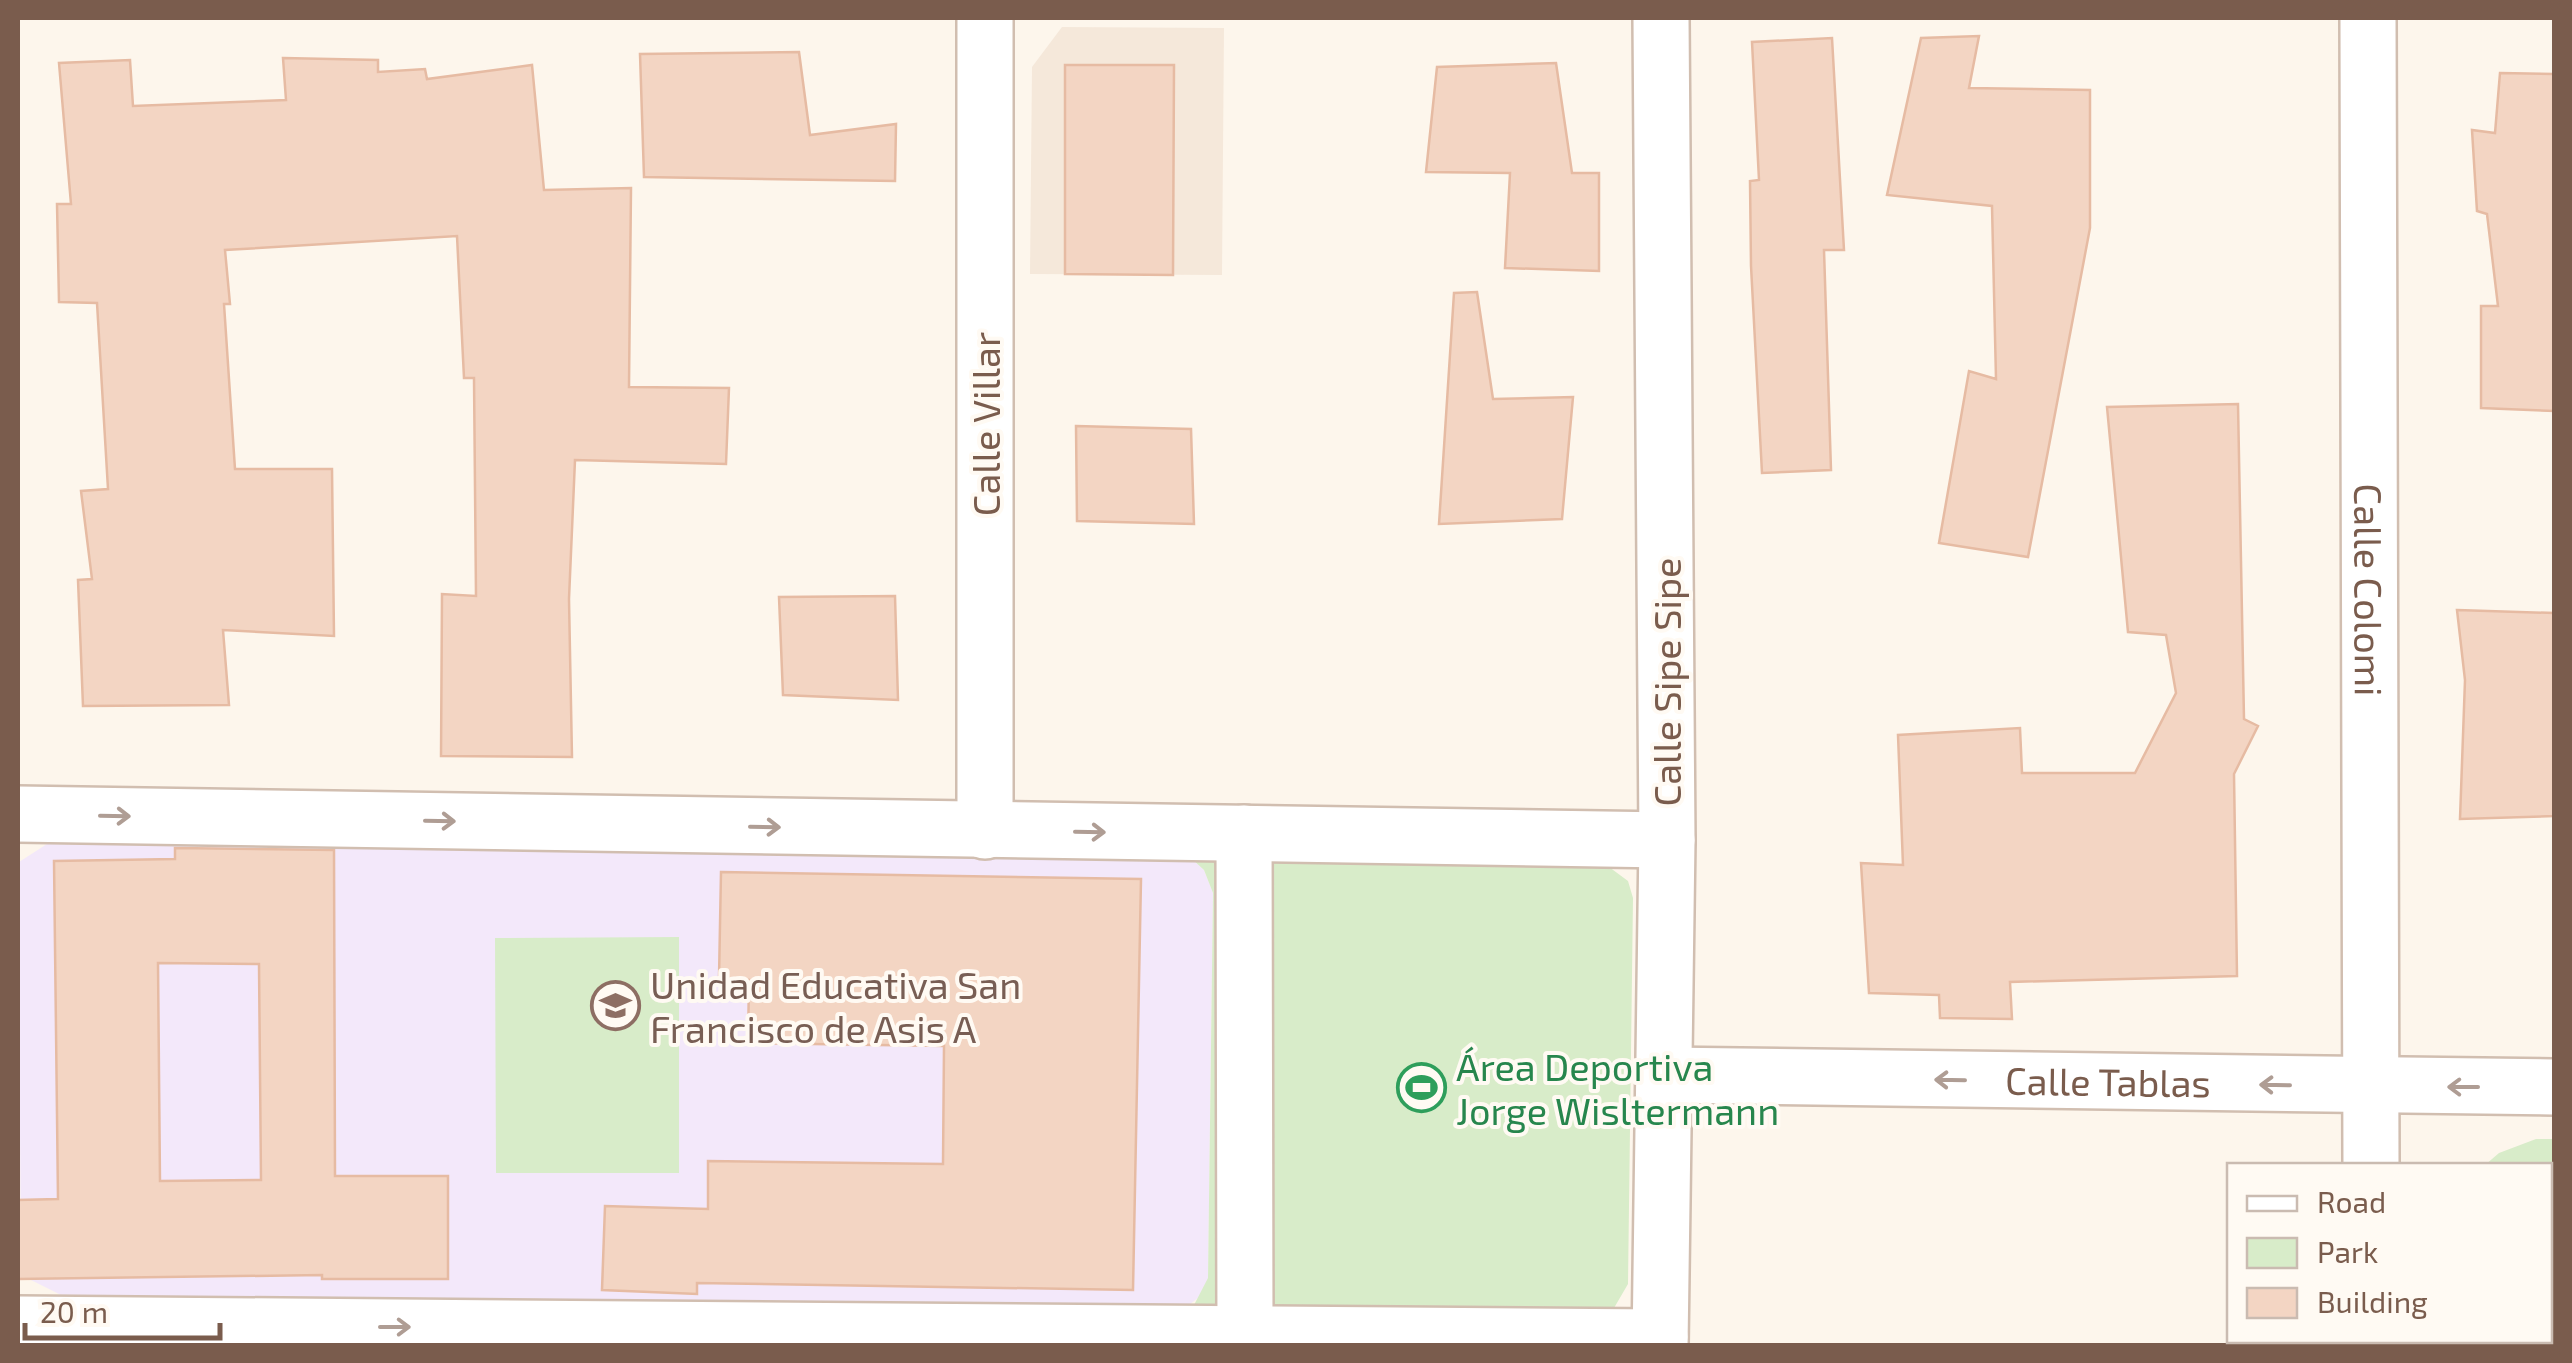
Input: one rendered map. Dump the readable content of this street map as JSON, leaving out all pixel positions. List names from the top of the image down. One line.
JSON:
{"streets":{"street":["Calle Villar","Calle Colomi","Calle Sipe Sipe","Calle Tablas"]},"crossings":[["Calle Colomi","Calle Tablas"],["Calle Sipe Sipe","Calle Tablas"]],"one_way":["Calle Tablas"],"places":{"school or university":["Unidad Educativa San Francisco de Asis A"],"sports":["Área Deportiva Jorge Wisltermann"]},"legend":["Road","Park","Building"],"scale_bar":"20 m"}
